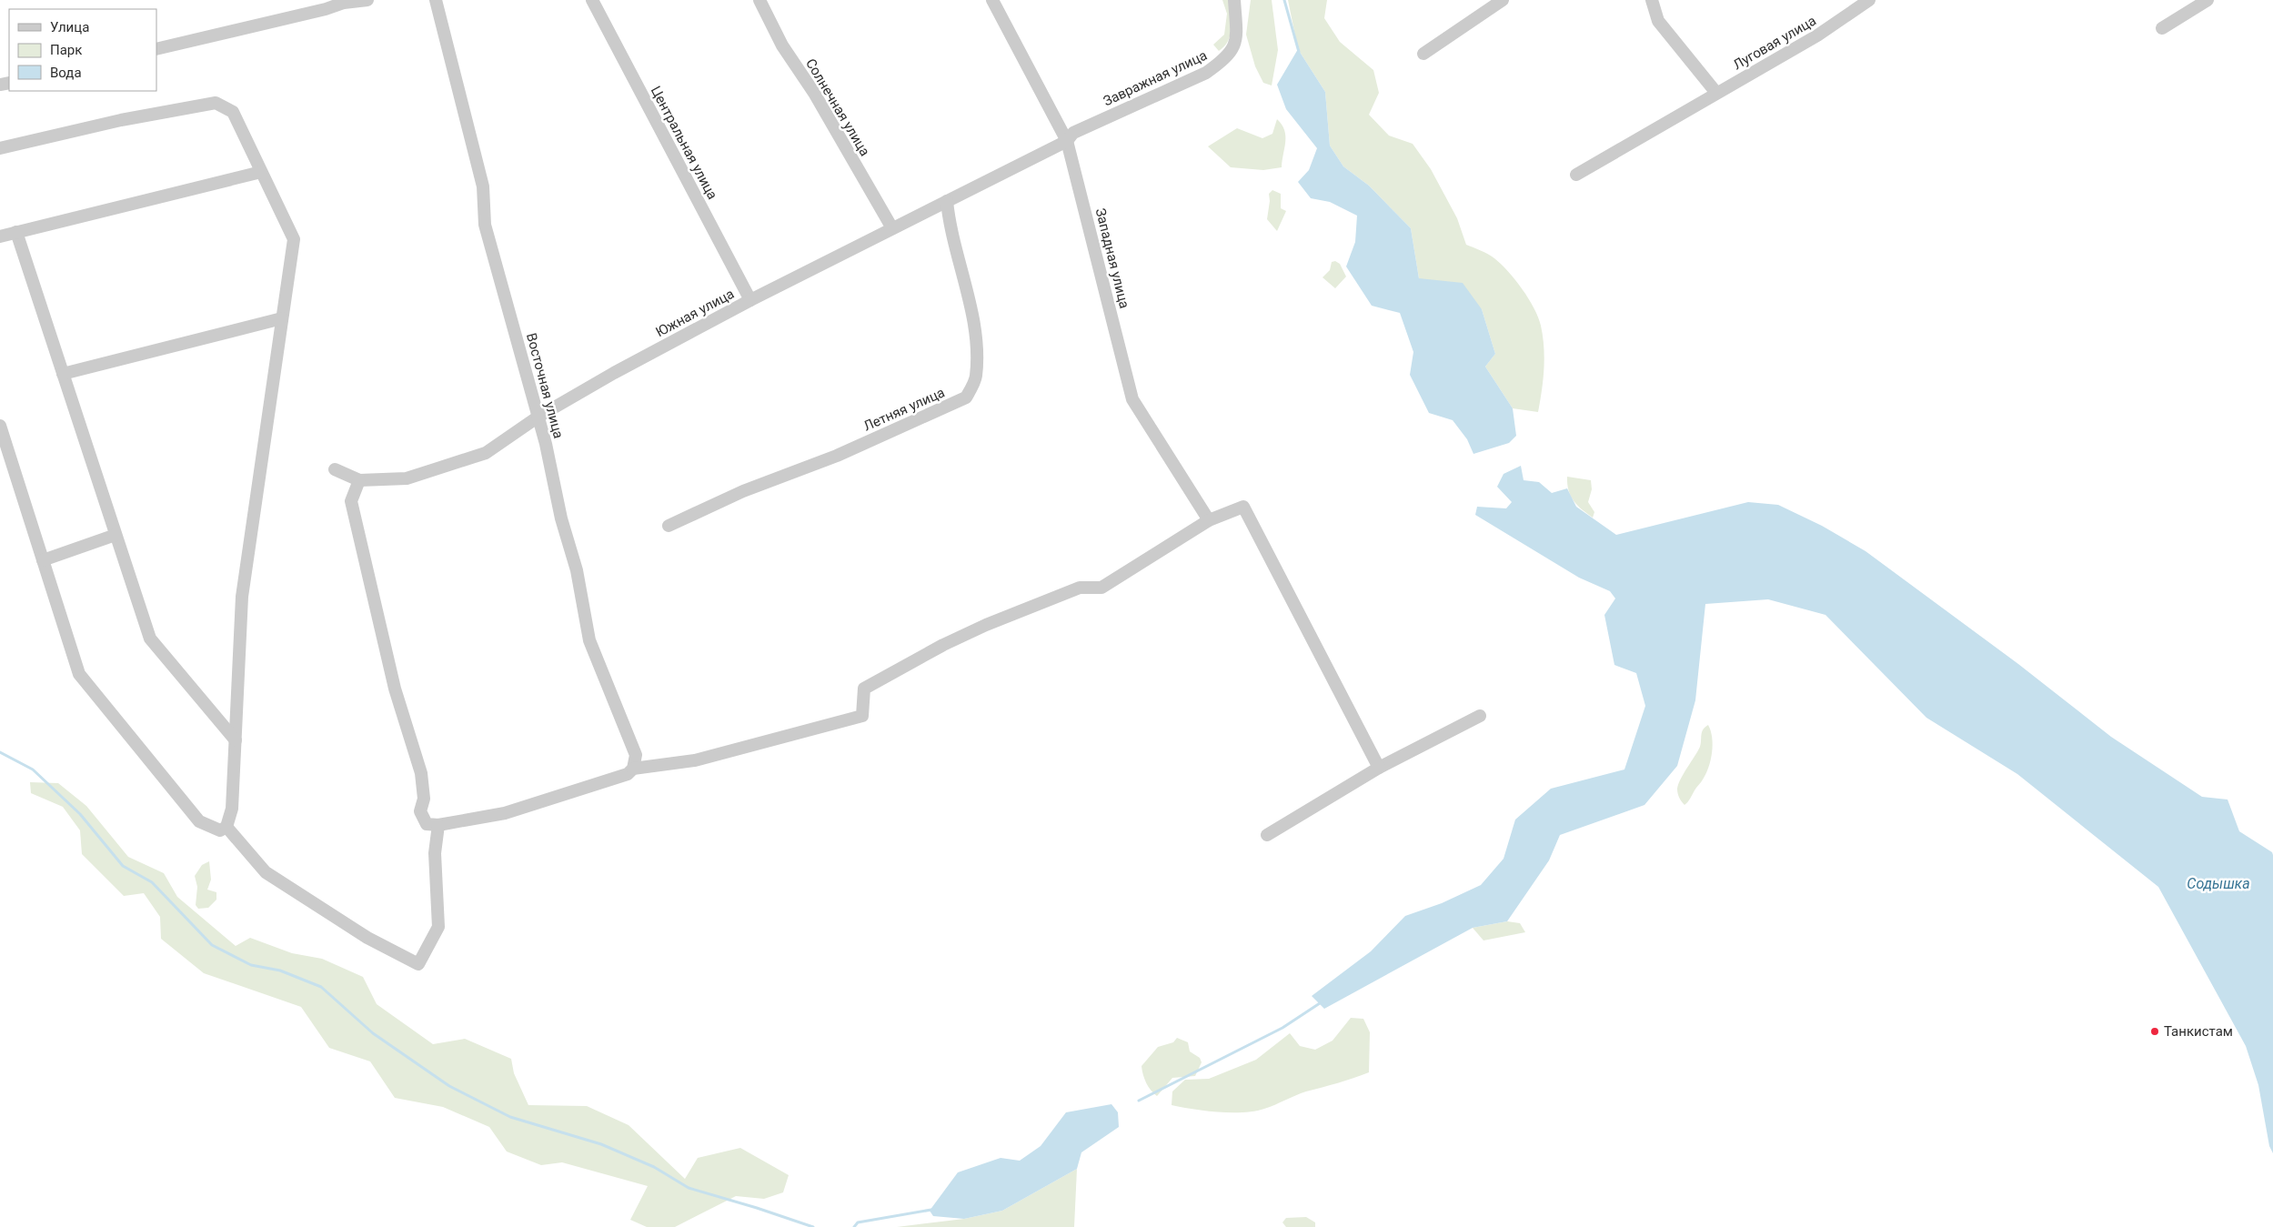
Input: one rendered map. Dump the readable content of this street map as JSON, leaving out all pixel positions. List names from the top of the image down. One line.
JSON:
{"streets":{"street":["Луговая улица","Завражная улица","Солнечная улица","Центральная улица","Западная улица","Южная улица","Восточная улица","Летняя улица"]},"crossings":[["Завражная улица","Западная улица"],["Завражная улица","Южная улица"],["Солнечная улица","Южная улица"],["Центральная улица","Южная улица"],["Западная улица","Южная улица"],["Южная улица","Восточная улица"],["Южная улица","Летняя улица"]],"water":["Содышка"],"places":["Танкистам"],"legend":["Улица","Парк","Вода"]}
